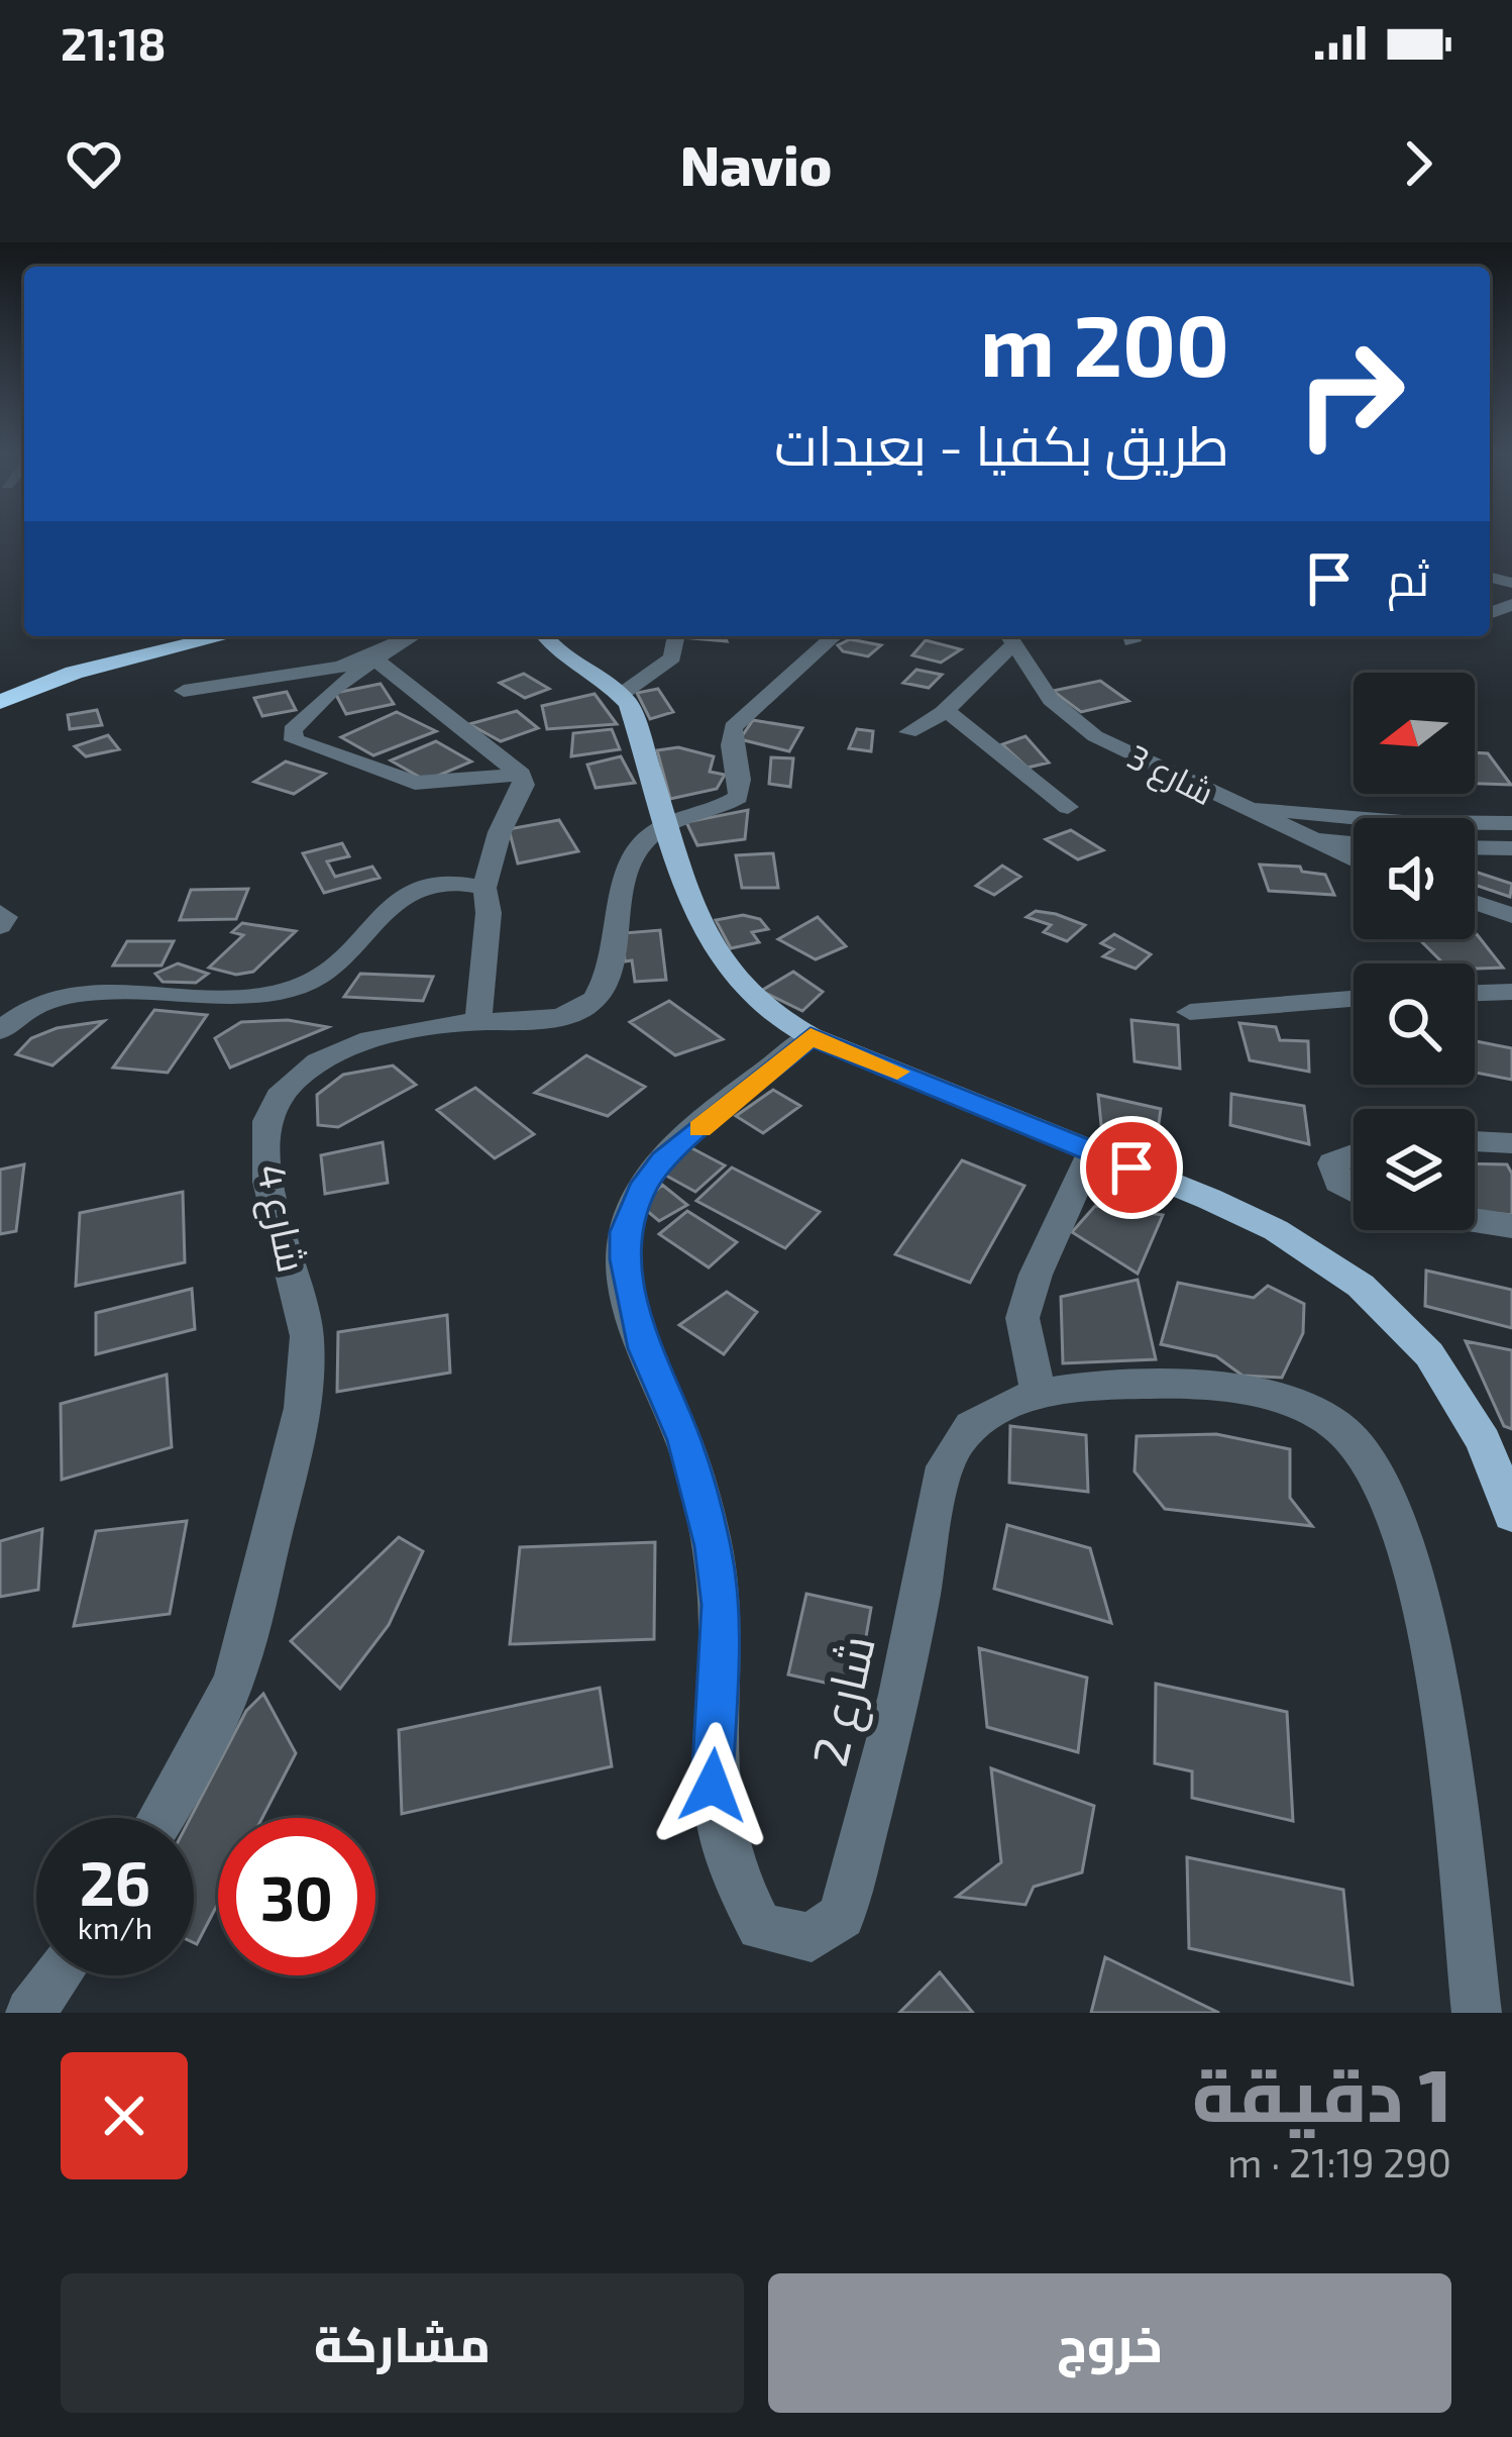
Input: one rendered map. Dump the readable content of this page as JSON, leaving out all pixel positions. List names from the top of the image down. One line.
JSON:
{"streets":{"street":["شارع 3","شارع 4","شارع 2"]},"north":"left","page":{"status":"21:18","header":"Navio","turn":["200 m","طريق بكفيا - بعبدات"],"then":"ثم","speed":"26 km/h","limit":"30","heading":["1 دقيقة","290 m · 21:19"],"buttons":["خروج","مشاركة"]}}
